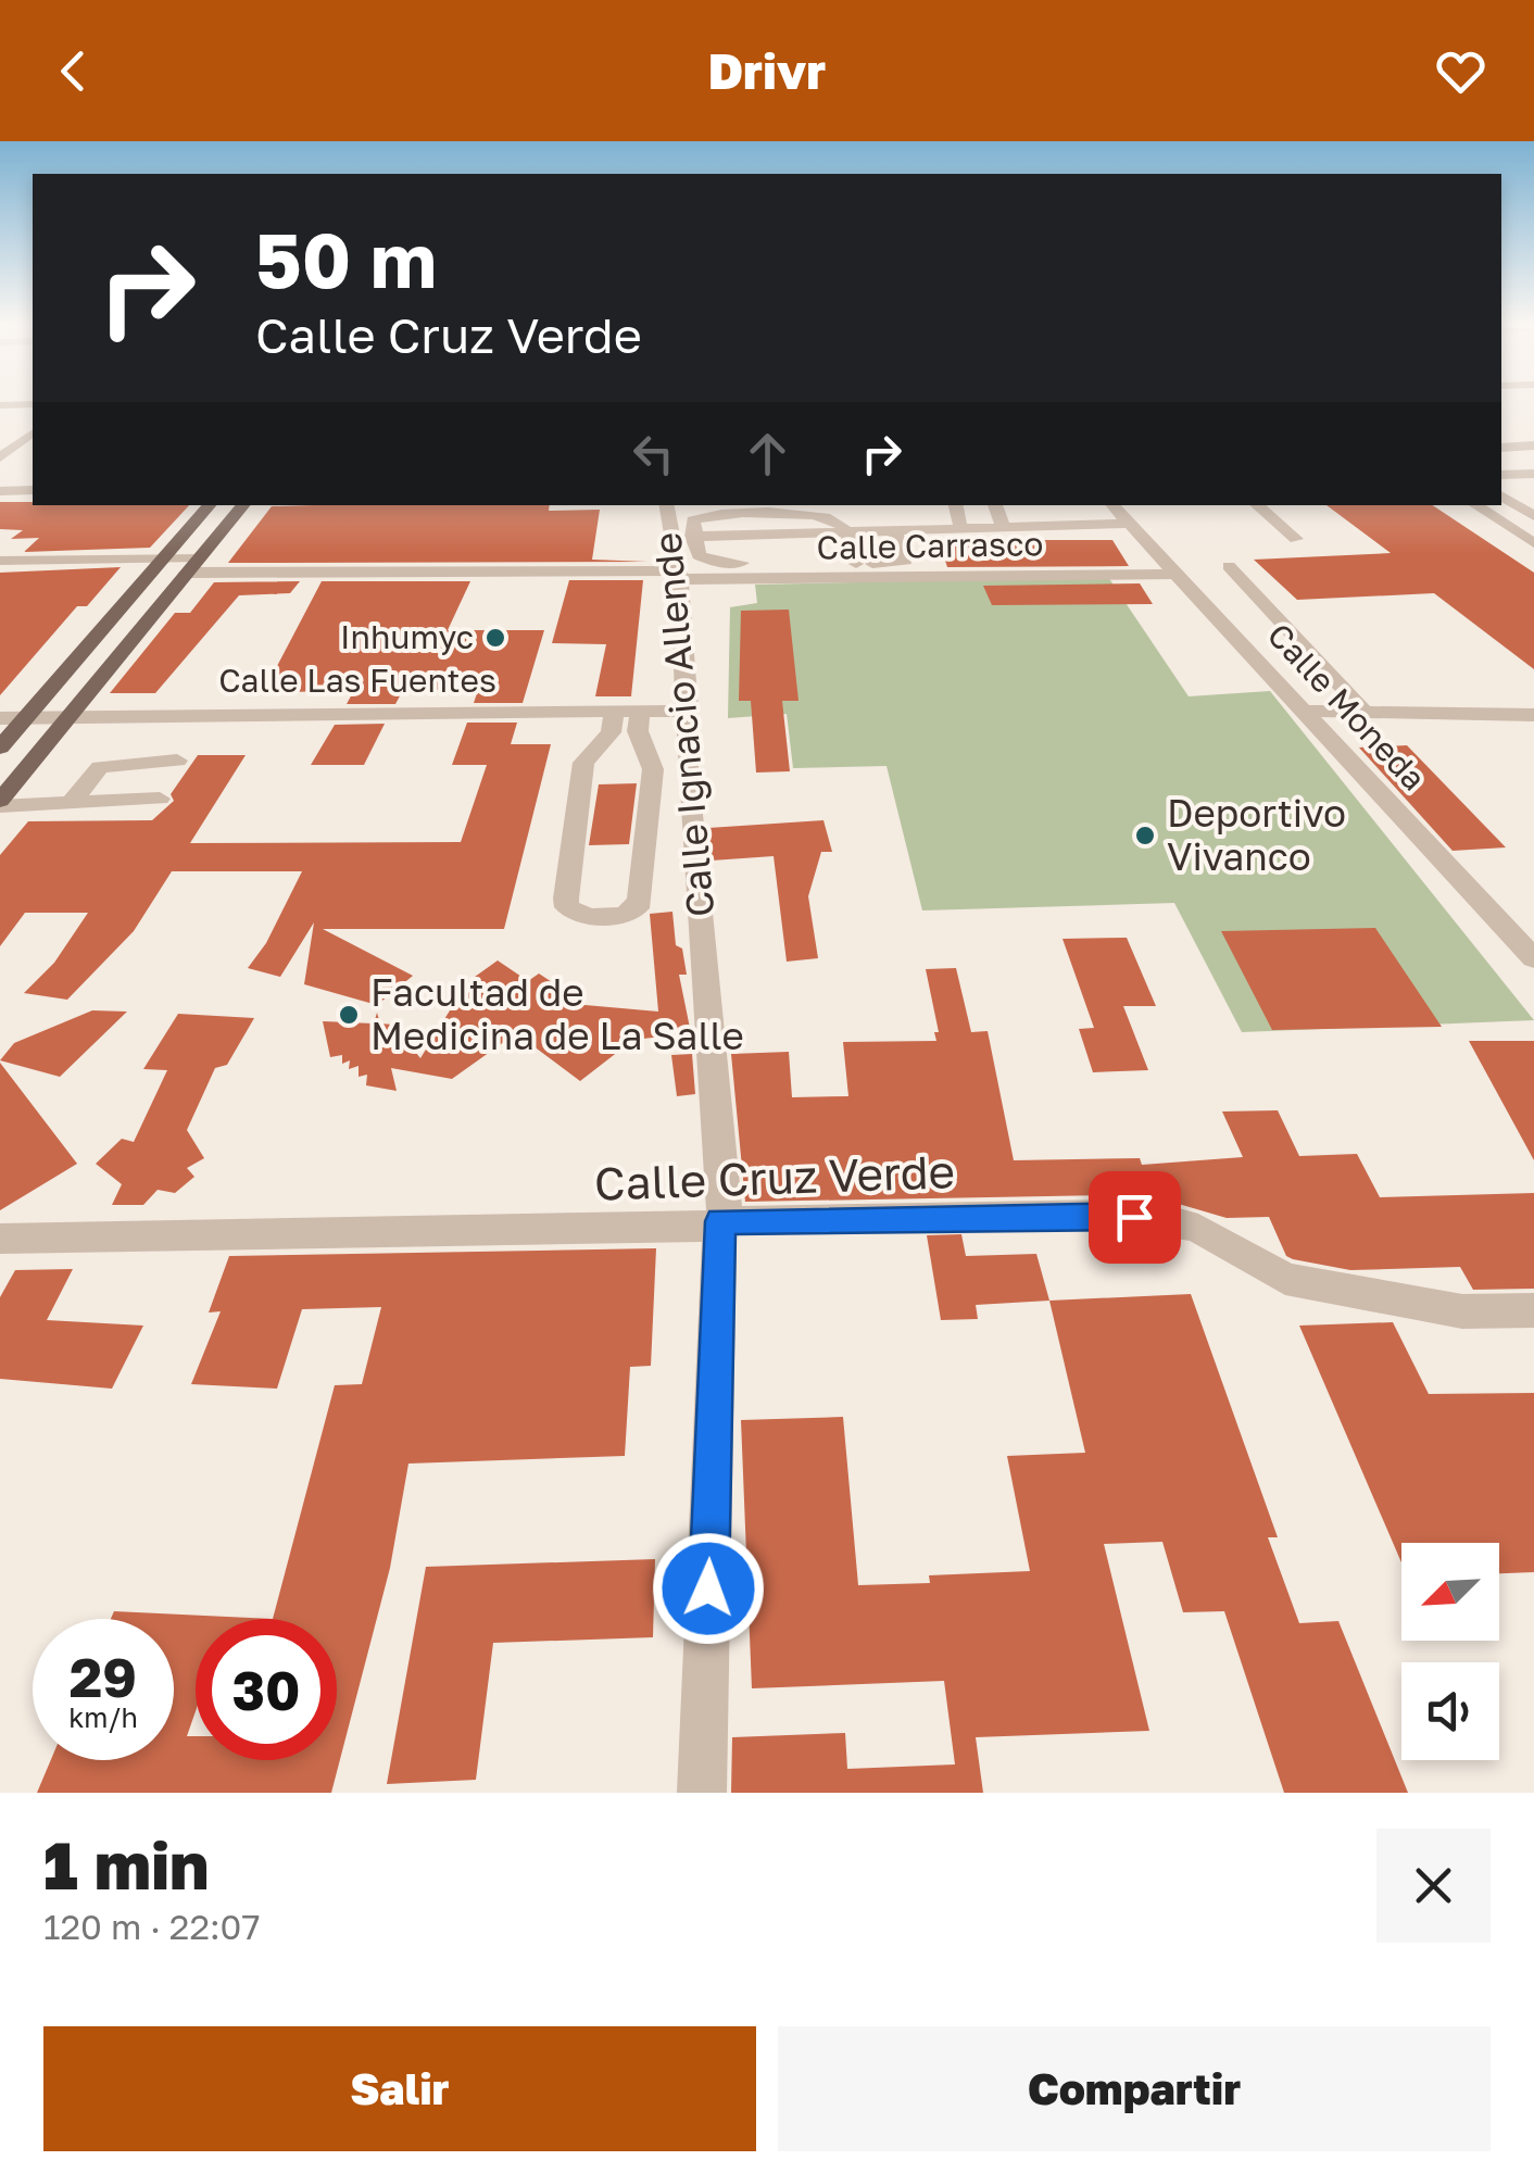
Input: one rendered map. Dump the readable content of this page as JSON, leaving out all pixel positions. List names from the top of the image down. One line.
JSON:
{"streets":{"street":["Calle Carrasco","Calle Las Fuentes","Calle Moneda","Calle Ignacio Allende","Calle Cruz Verde"]},"crossings":[["Calle Carrasco","Calle Moneda"],["Calle Carrasco","Calle Ignacio Allende"],["Calle Las Fuentes","Calle Ignacio Allende"],["Calle Ignacio Allende","Calle Cruz Verde"]],"places":["Inhumyc","Deportivo Vivanco","Facultad de Medicina de La Salle"],"north":"bottom left","page":{"header":"Drivr","turn":["50 m","Calle Cruz Verde"],"speed":"29 km/h","limit":"30","heading":["1 min","120 m · 22:07"],"buttons":["Salir","Compartir"]}}
